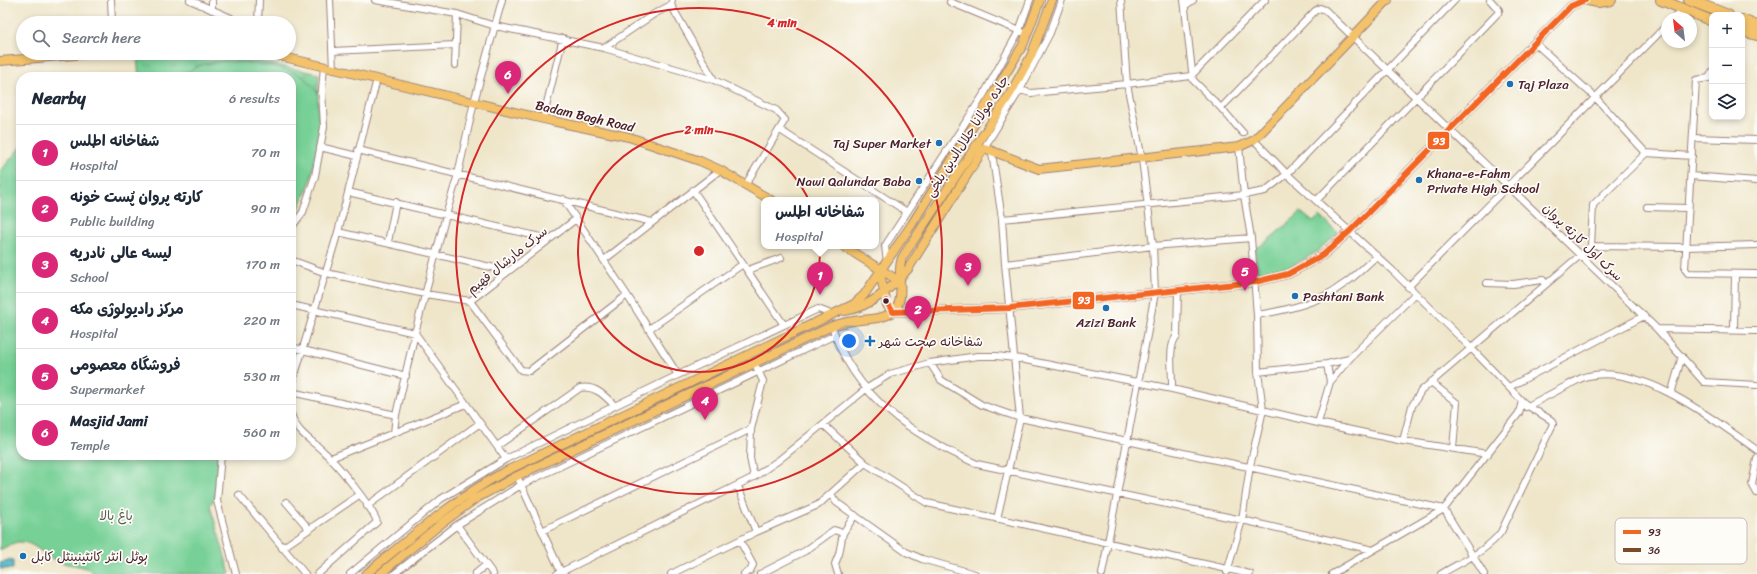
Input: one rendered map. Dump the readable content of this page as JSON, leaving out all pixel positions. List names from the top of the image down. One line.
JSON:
{"streets":{"main road":["Badam Bagh Road","جاده مولانا جلال‌الدین بلخی"],"street":["سرک اول کارته پروان","سرک مارشال فهیم"]},"parks":["باغ بالا"],"places":{"other":["Taj Plaza","Taj Super Market","Khana-e-Fahm Private High School","Nawi Qalundar Baba","Pashtani Bank","Azizi Bank","ہوٹل انٹر کانٹینینٹل کابل"],"health":["شفاخانه صحت شهر"]},"lines":["transit line 93"],"legend":["93","36"],"north":"top left","page":{"map_buttons":["+","−"],"search":"Search here","pins":["6","3","5","1","2","4"],"heading":["Nearby","6 results"],"list":[{"mark":"1","name":"شفاخانه اطلس","note":"Hospital","value":"70 m"},{"mark":"2","name":"کارته پروان پُست خونه","note":"Public building","value":"90 m"},{"mark":"3","name":"لیسه عالی نادریه","note":"School","value":"170 m"},{"mark":"4","name":"مرکز رادیولوژی مکه","note":"Hospital","value":"220 m"},{"mark":"5","name":"فروشگاه معصومی","note":"Supermarket","value":"530 m"},{"mark":"6","name":"Masjid Jami","note":"Temple","value":"560 m"}],"popup":["شفاخانه اطلس","Hospital"]},"rings":["4 min","2 min"]}
